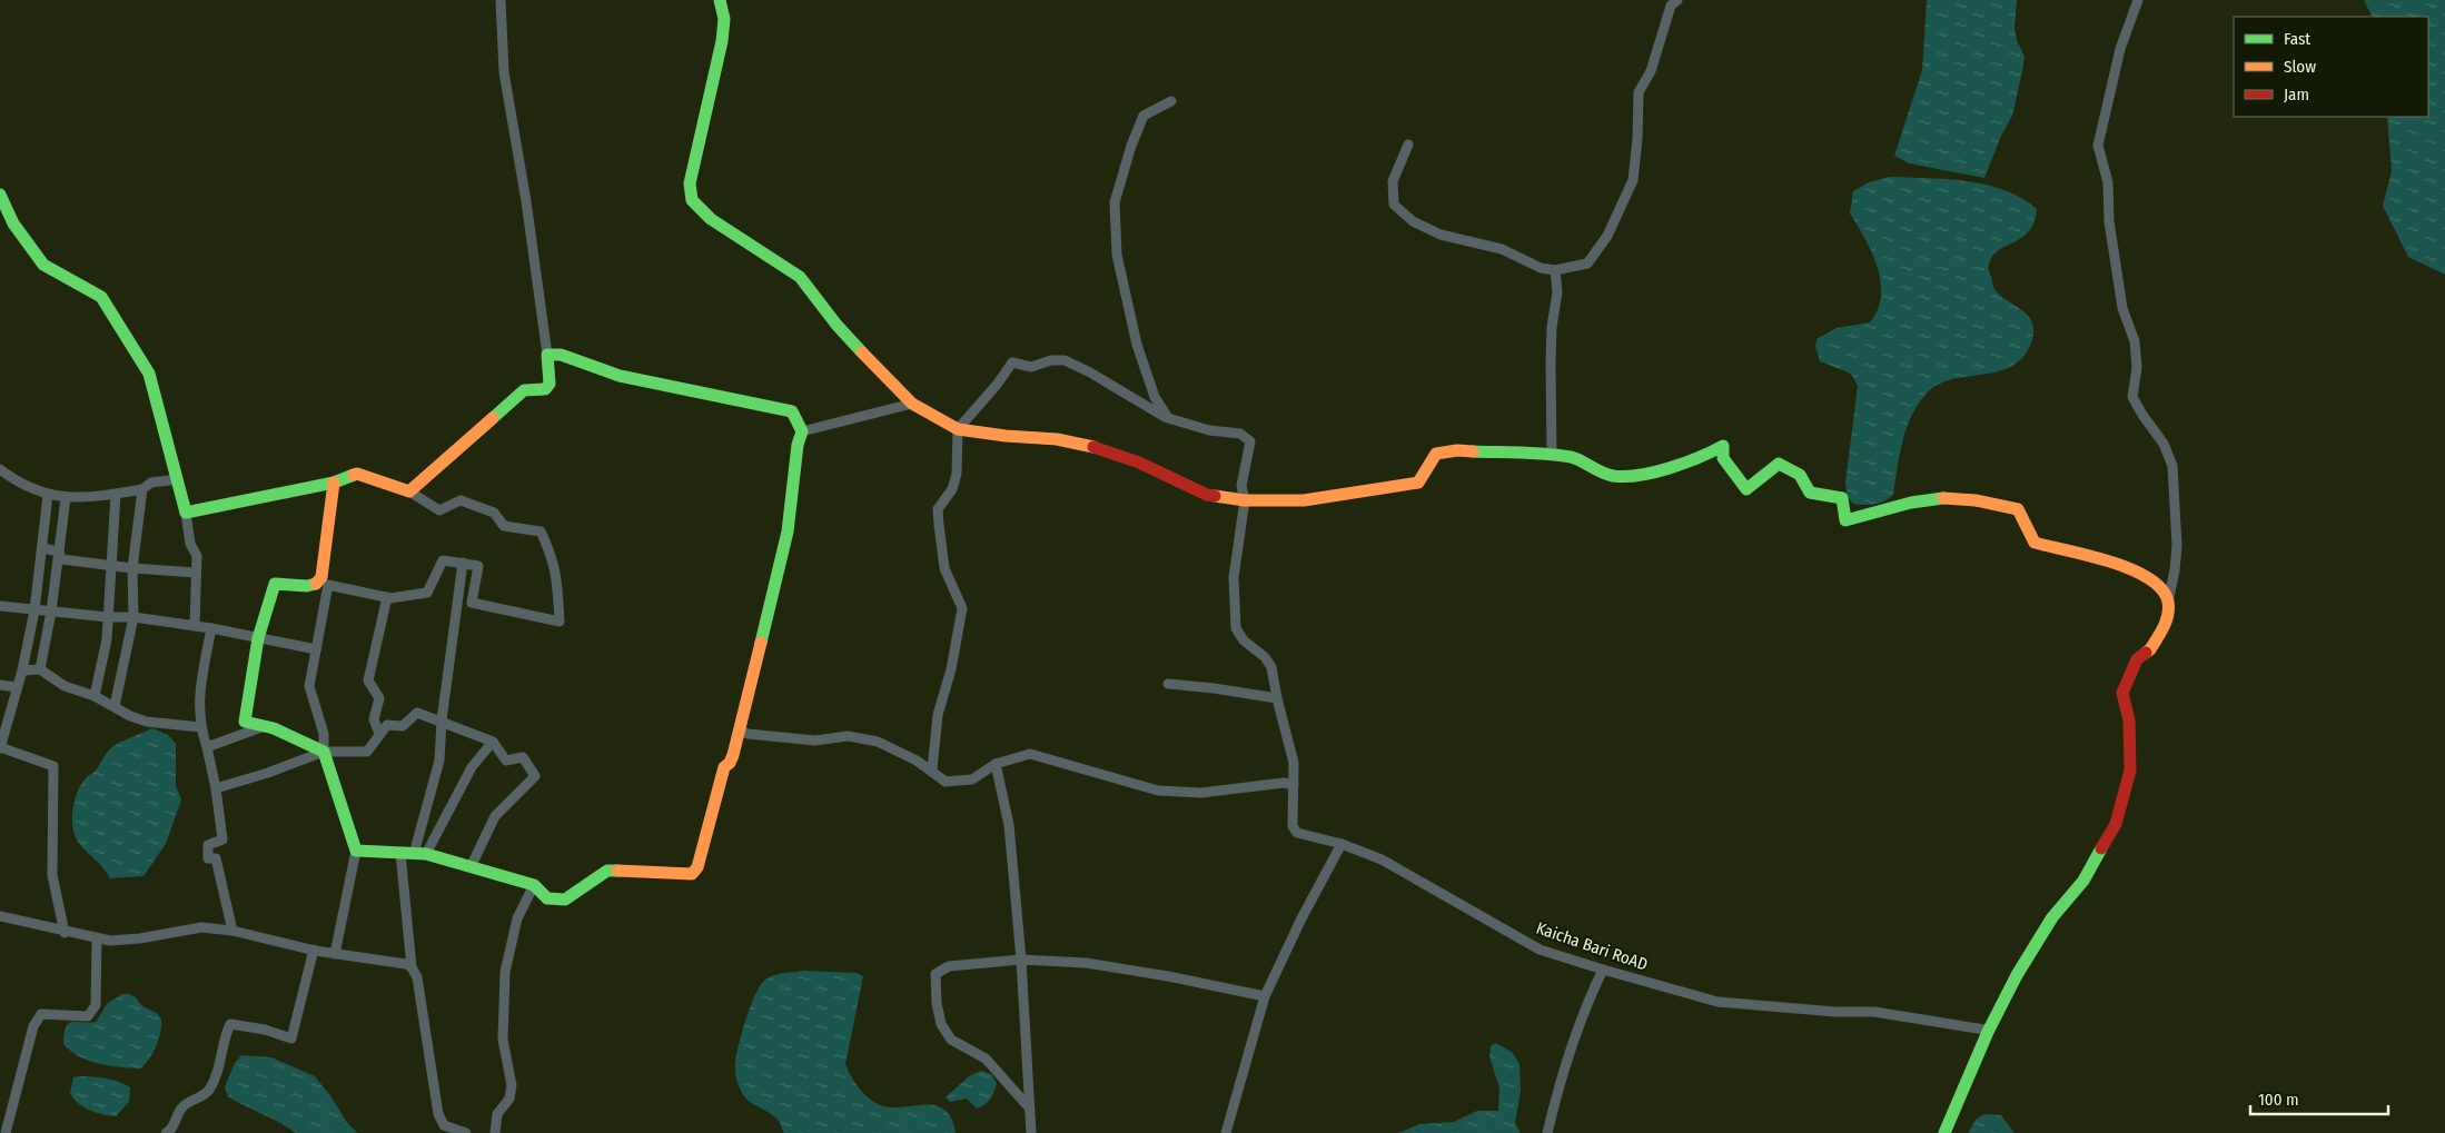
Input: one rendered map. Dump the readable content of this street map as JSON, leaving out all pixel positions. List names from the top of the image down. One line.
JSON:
{"streets":{"street":["Kaicha Bari RoAD"]},"legend":["Fast","Slow","Jam"],"scale_bar":"100 m"}
